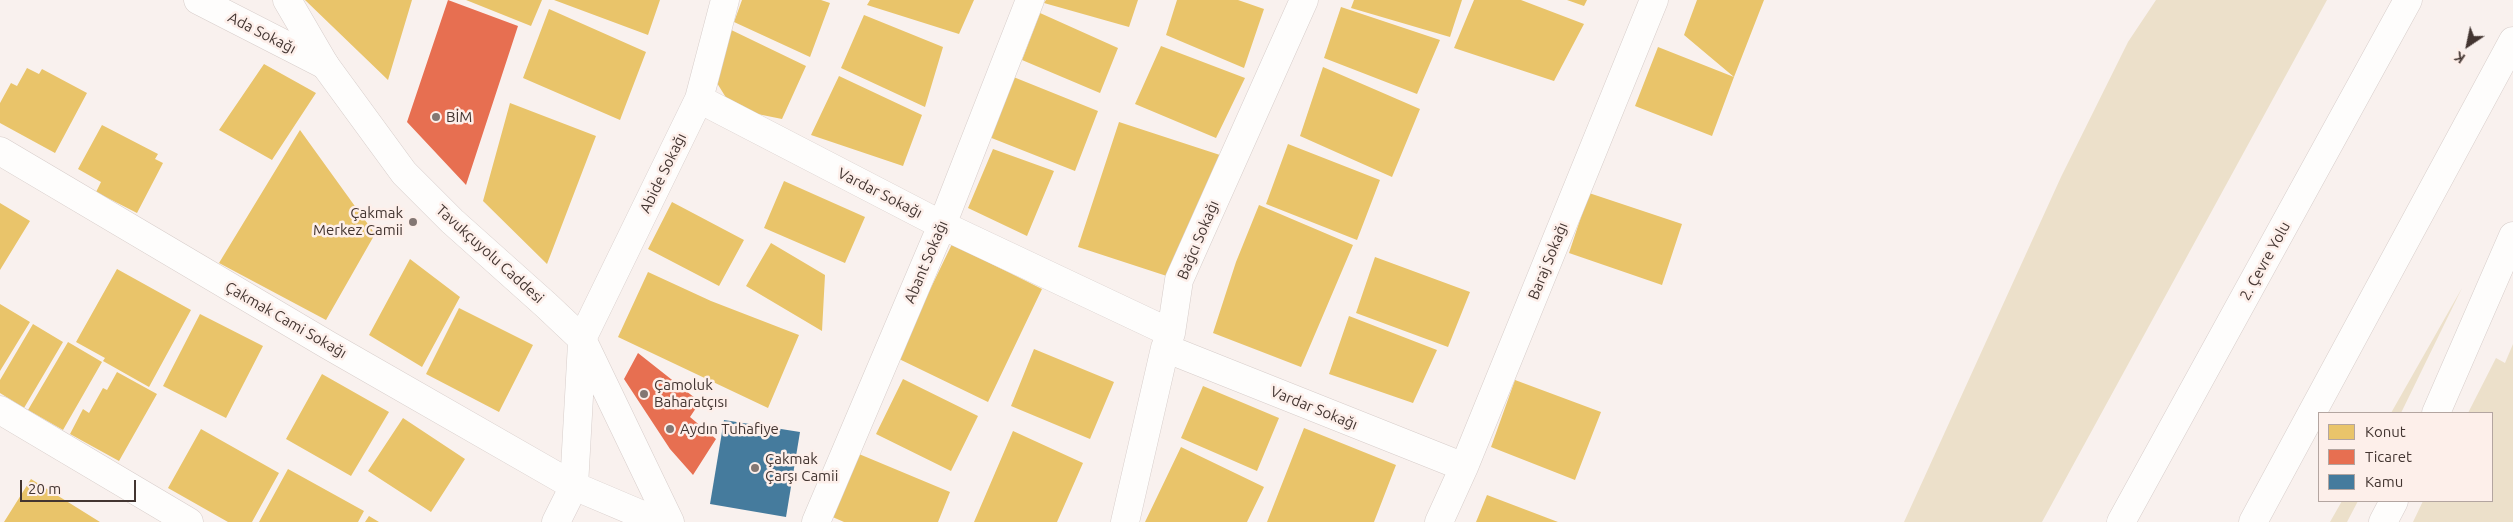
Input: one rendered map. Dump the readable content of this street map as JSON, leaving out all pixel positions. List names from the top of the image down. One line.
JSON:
{"streets":{"main road":["Ada Sokağı","Abide Sokağı","Vardar Sokağı","Bağcı Sokağı","Tavukçuyolu Caddesi","Baraj Sokağı","2. Çevre Yolu","Abant Sokağı","Çakmak Cami Sokağı"]},"crossings":[["Ada Sokağı","Tavukçuyolu Caddesi"],["Abide Sokağı","Vardar Sokağı"],["Abide Sokağı","Tavukçuyolu Caddesi"],["Vardar Sokağı","Bağcı Sokağı"],["Vardar Sokağı","Baraj Sokağı"],["Vardar Sokağı","Abant Sokağı"]],"places":["BİM","Çakmak Merkez Camii","Çamoluk Baharatçısı","Aydın Tuhafiye","Çakmak Çarşı Camii"],"legend":["Konut","Ticaret","Kamu"],"scale_bar":"20 m","north":"bottom left"}
